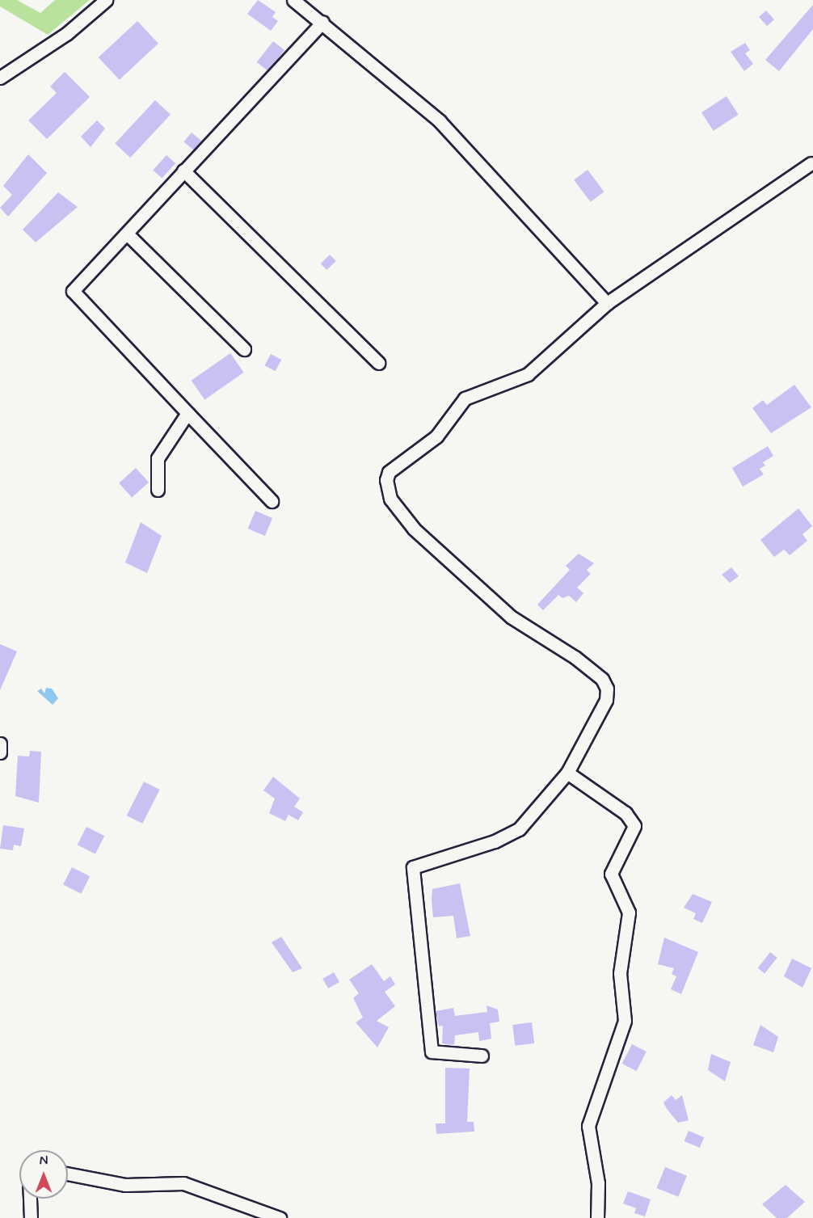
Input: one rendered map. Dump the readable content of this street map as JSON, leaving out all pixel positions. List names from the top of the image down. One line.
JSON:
{"north":"top"}
